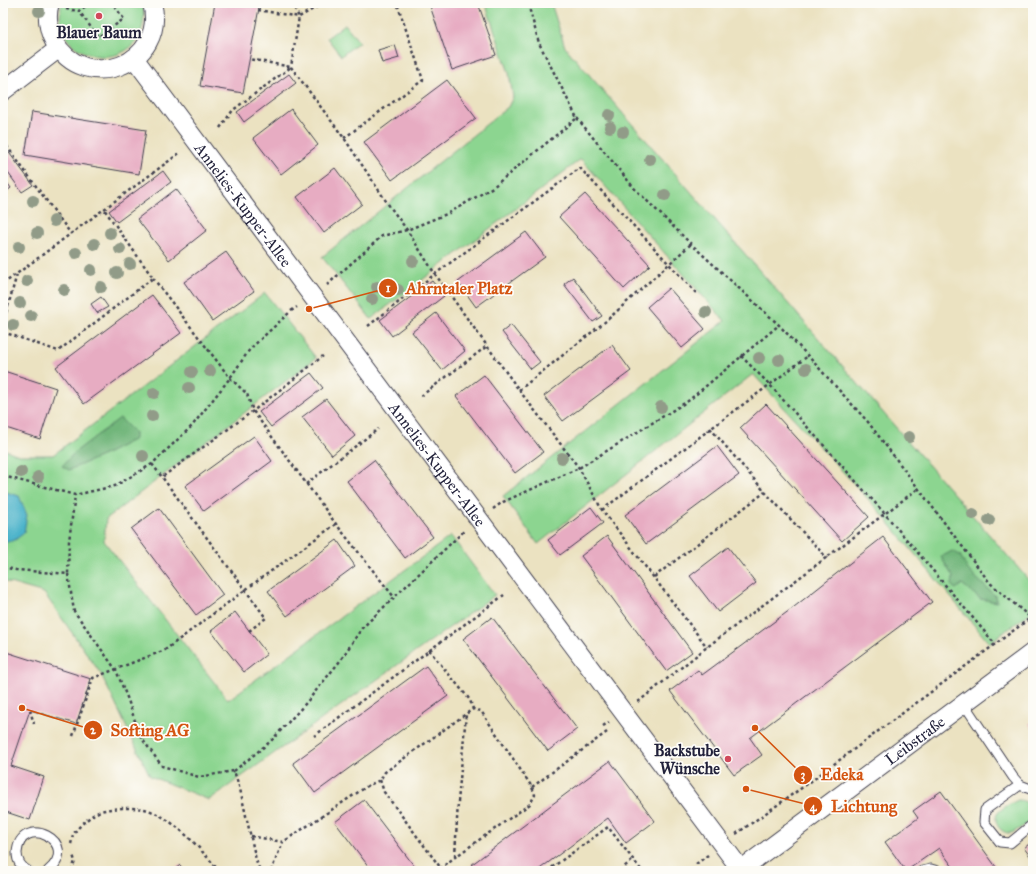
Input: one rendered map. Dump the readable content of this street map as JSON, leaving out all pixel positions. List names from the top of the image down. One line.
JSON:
{"streets":{"street":["Annelies-Kupper-Allee","Leibstraße"]},"crossings":[["Annelies-Kupper-Allee","Leibstraße"]],"places":["Blauer Baum","Ahrntaler Platz","Softing AG","Edeka","Backstube Wünsche","Lichtung"]}
